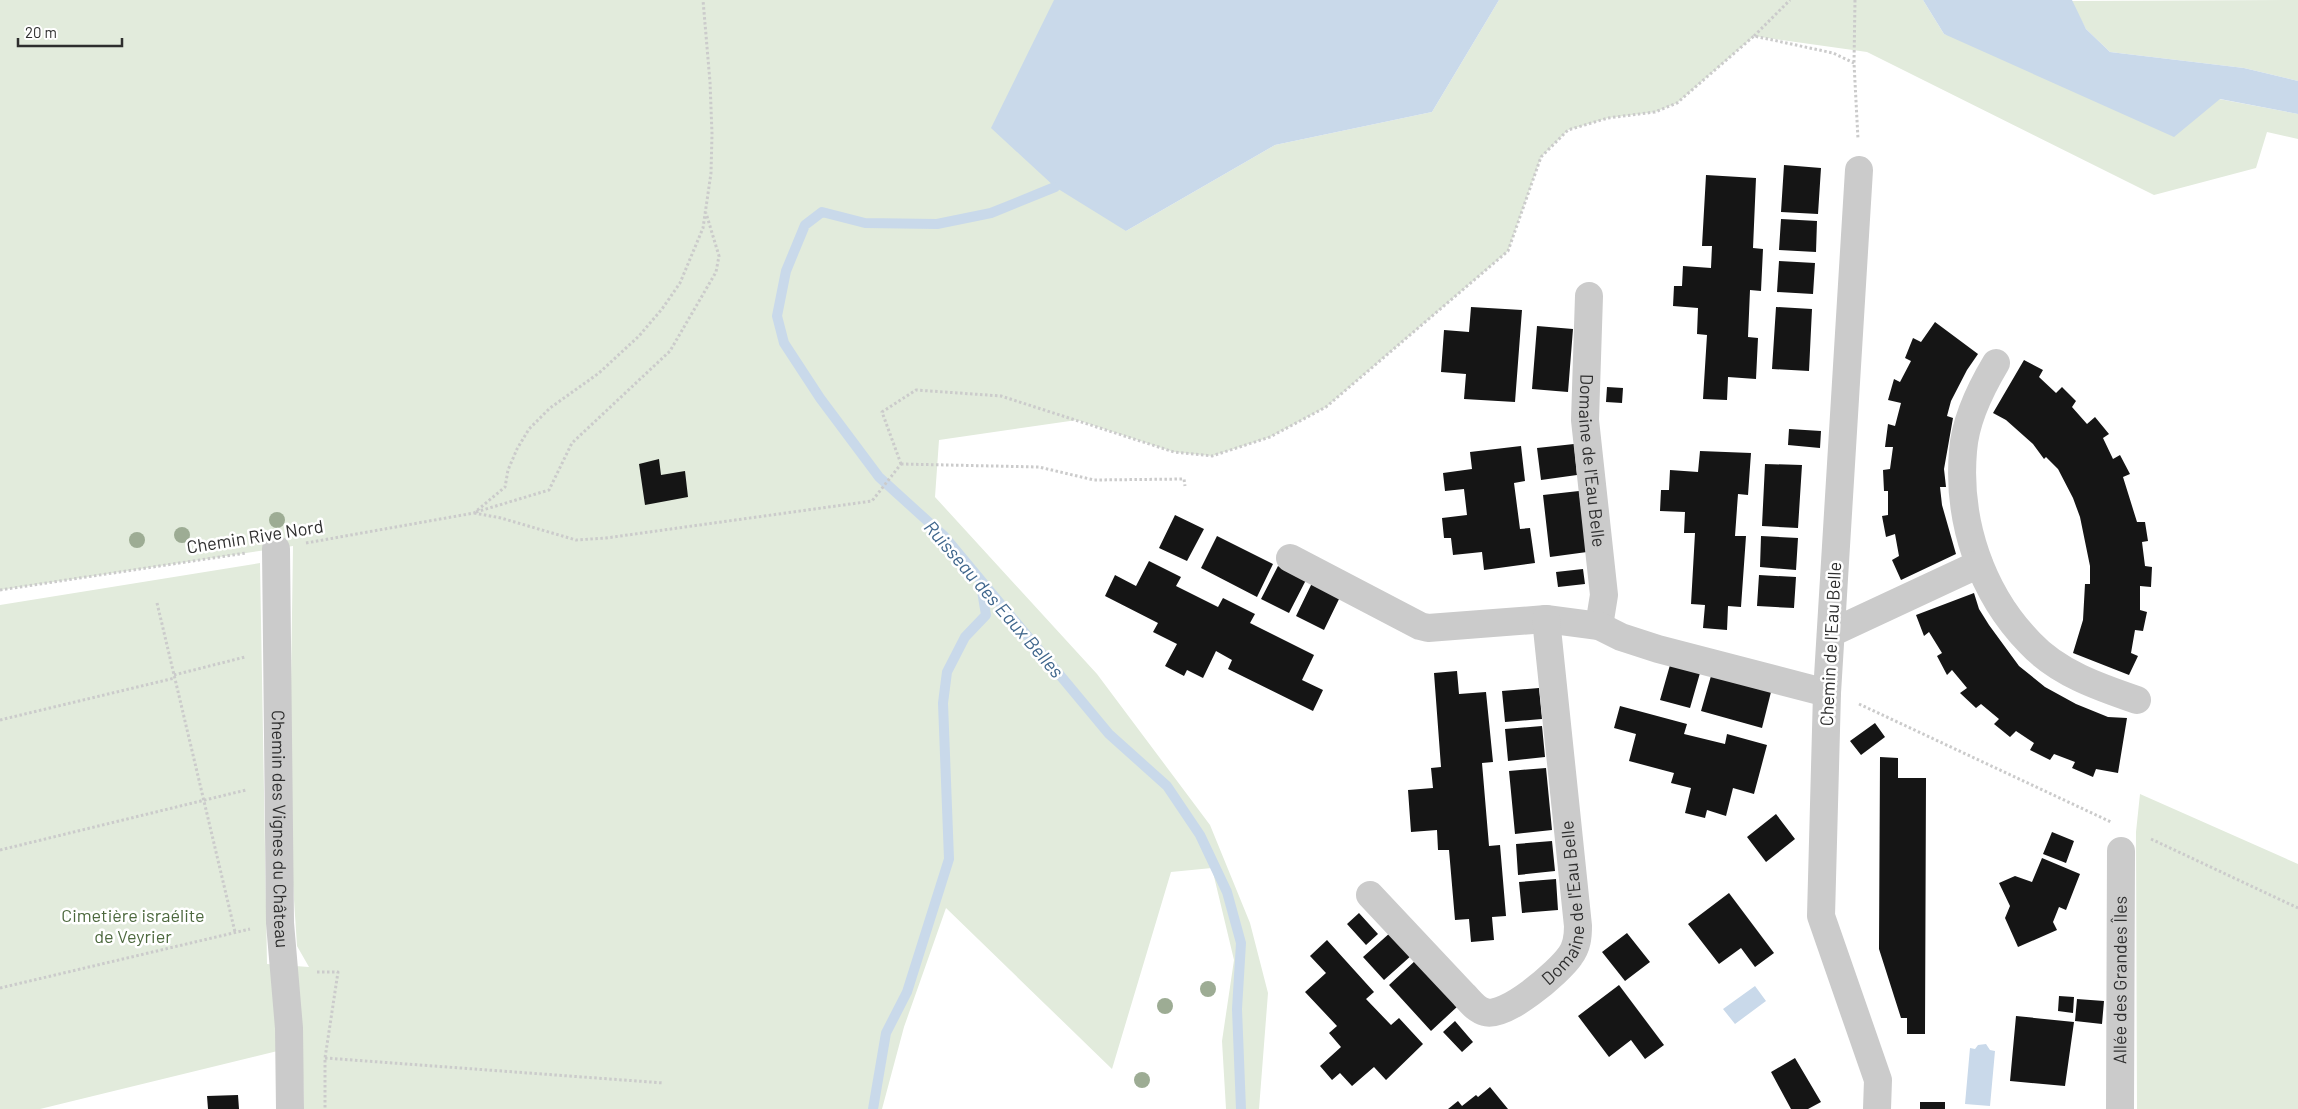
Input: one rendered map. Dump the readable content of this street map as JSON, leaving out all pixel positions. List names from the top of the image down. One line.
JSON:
{"streets":{"street":["Domaine de l'Eau Belle","Chemin de l'Eau Belle","Chemin des Vignes du Château","Allée des Grandes Îles"],"path":["Chemin Rive Nord"]},"crossings":[["Chemin Rive Nord","Chemin des Vignes du Château"]],"water":["Ruisseau des Eaux Belles"],"parks":["Cimetière israélite de Veyrier"],"scale_bar":"20 m"}
